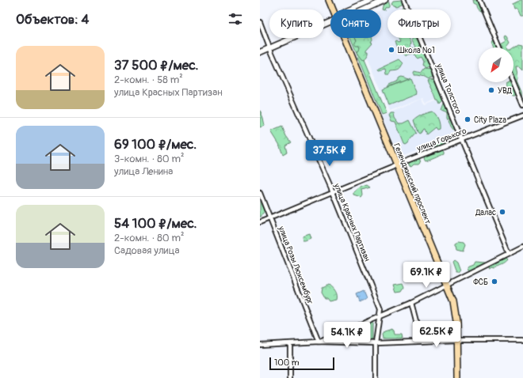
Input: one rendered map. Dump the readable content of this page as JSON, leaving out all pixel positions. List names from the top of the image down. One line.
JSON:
{"streets":{"main road":["Геленджикский проспект"],"street":["улица Толстого","улица Горького","улица Красных Партизан","улица Розы Люксембург"]},"crossings":[["улица Толстого","улица Горького"],["улица Горького","Геленджикский проспект"],["улица Горького","улица Красных Партизан"],["улица Горького","улица Розы Люксембург"]],"places":["Школа №1","УВД","City Plaza","Далас","ФСБ"],"scale_bar":"100 m","north":"bottom left","page":{"heading":"Объектов: 4","chip":["Купить","Снять","Фильтры"],"list":[{"name":"37 500 ₽/мес.","note":"2-комн. · 58 m² · улица Красных Партизан"},{"name":"69 100 ₽/мес.","note":"3-комн. · 80 m² · улица Ленина"},{"name":"54 100 ₽/мес.","note":"2-комн. · 80 m² · Садовая улица"}],"price":["37.5K ₽","69.1K ₽","62.5K ₽","54.1K ₽"],"scale":"100 m"}}
